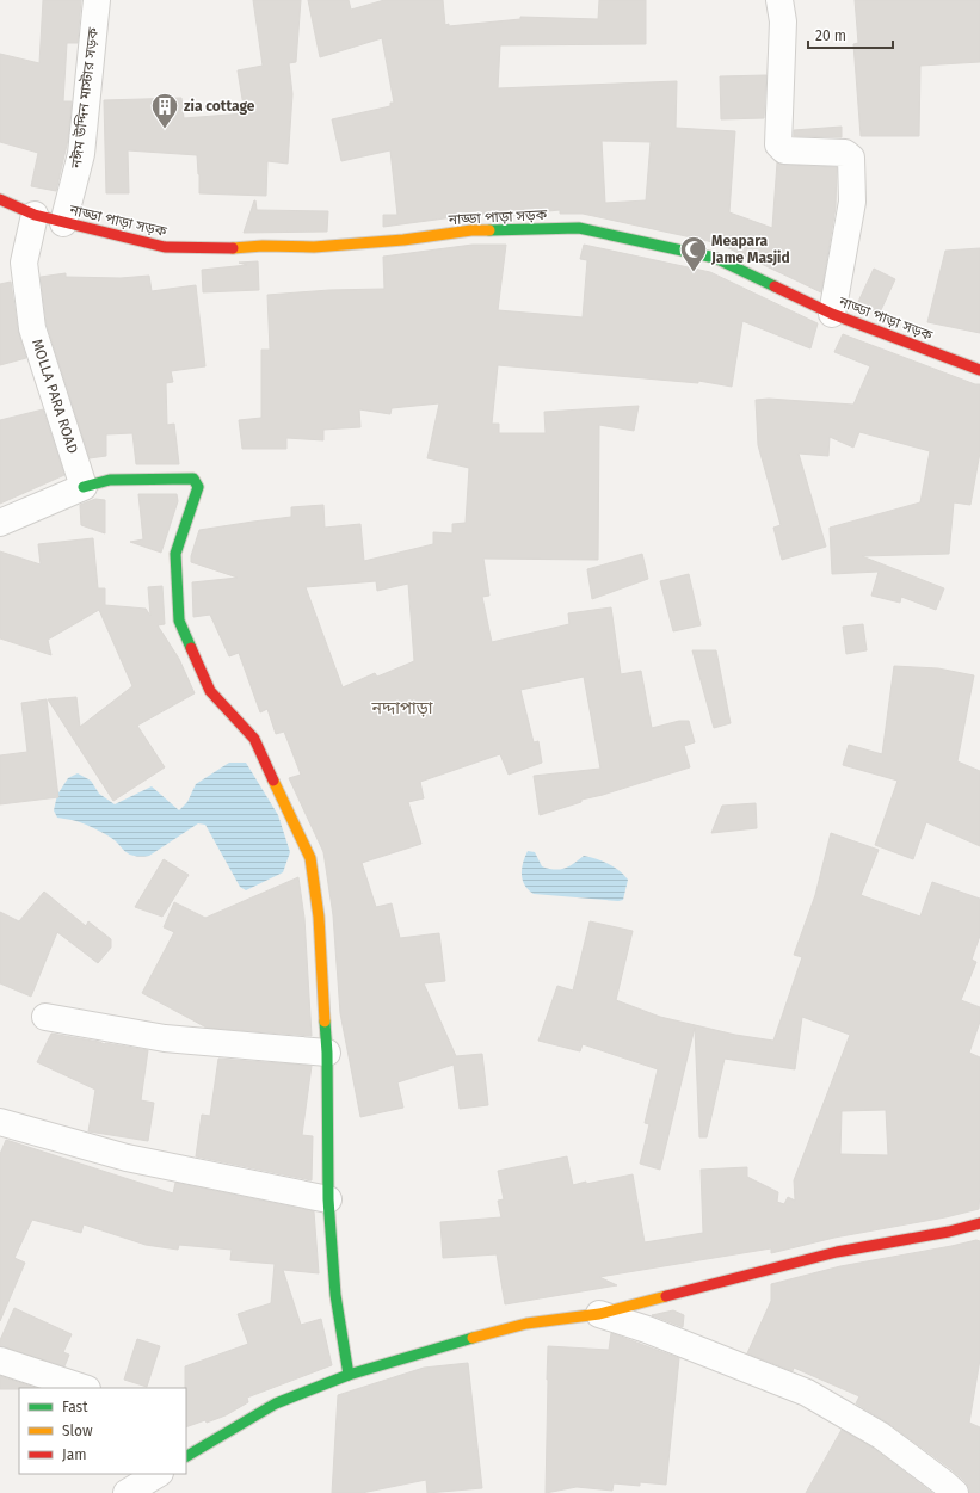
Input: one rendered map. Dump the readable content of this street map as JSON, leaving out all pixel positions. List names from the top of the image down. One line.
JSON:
{"streets":{"street":["নঈম উদ্দিন মাস্টার সড়ক","নাড্ডা পাড়া সড়ক","MOLLA PARA ROAD"]},"crossings":[["নঈম উদ্দিন মাস্টার সড়ক","নাড্ডা পাড়া সড়ক"],["নাড্ডা পাড়া সড়ক","MOLLA PARA ROAD"]],"districts":["নদ্দাপাড়া"],"places":{"building":["zia cottage"],"mosque":["Meapara Jame Masjid"]},"legend":["Fast","Slow","Jam"],"scale_bar":"20 m"}
